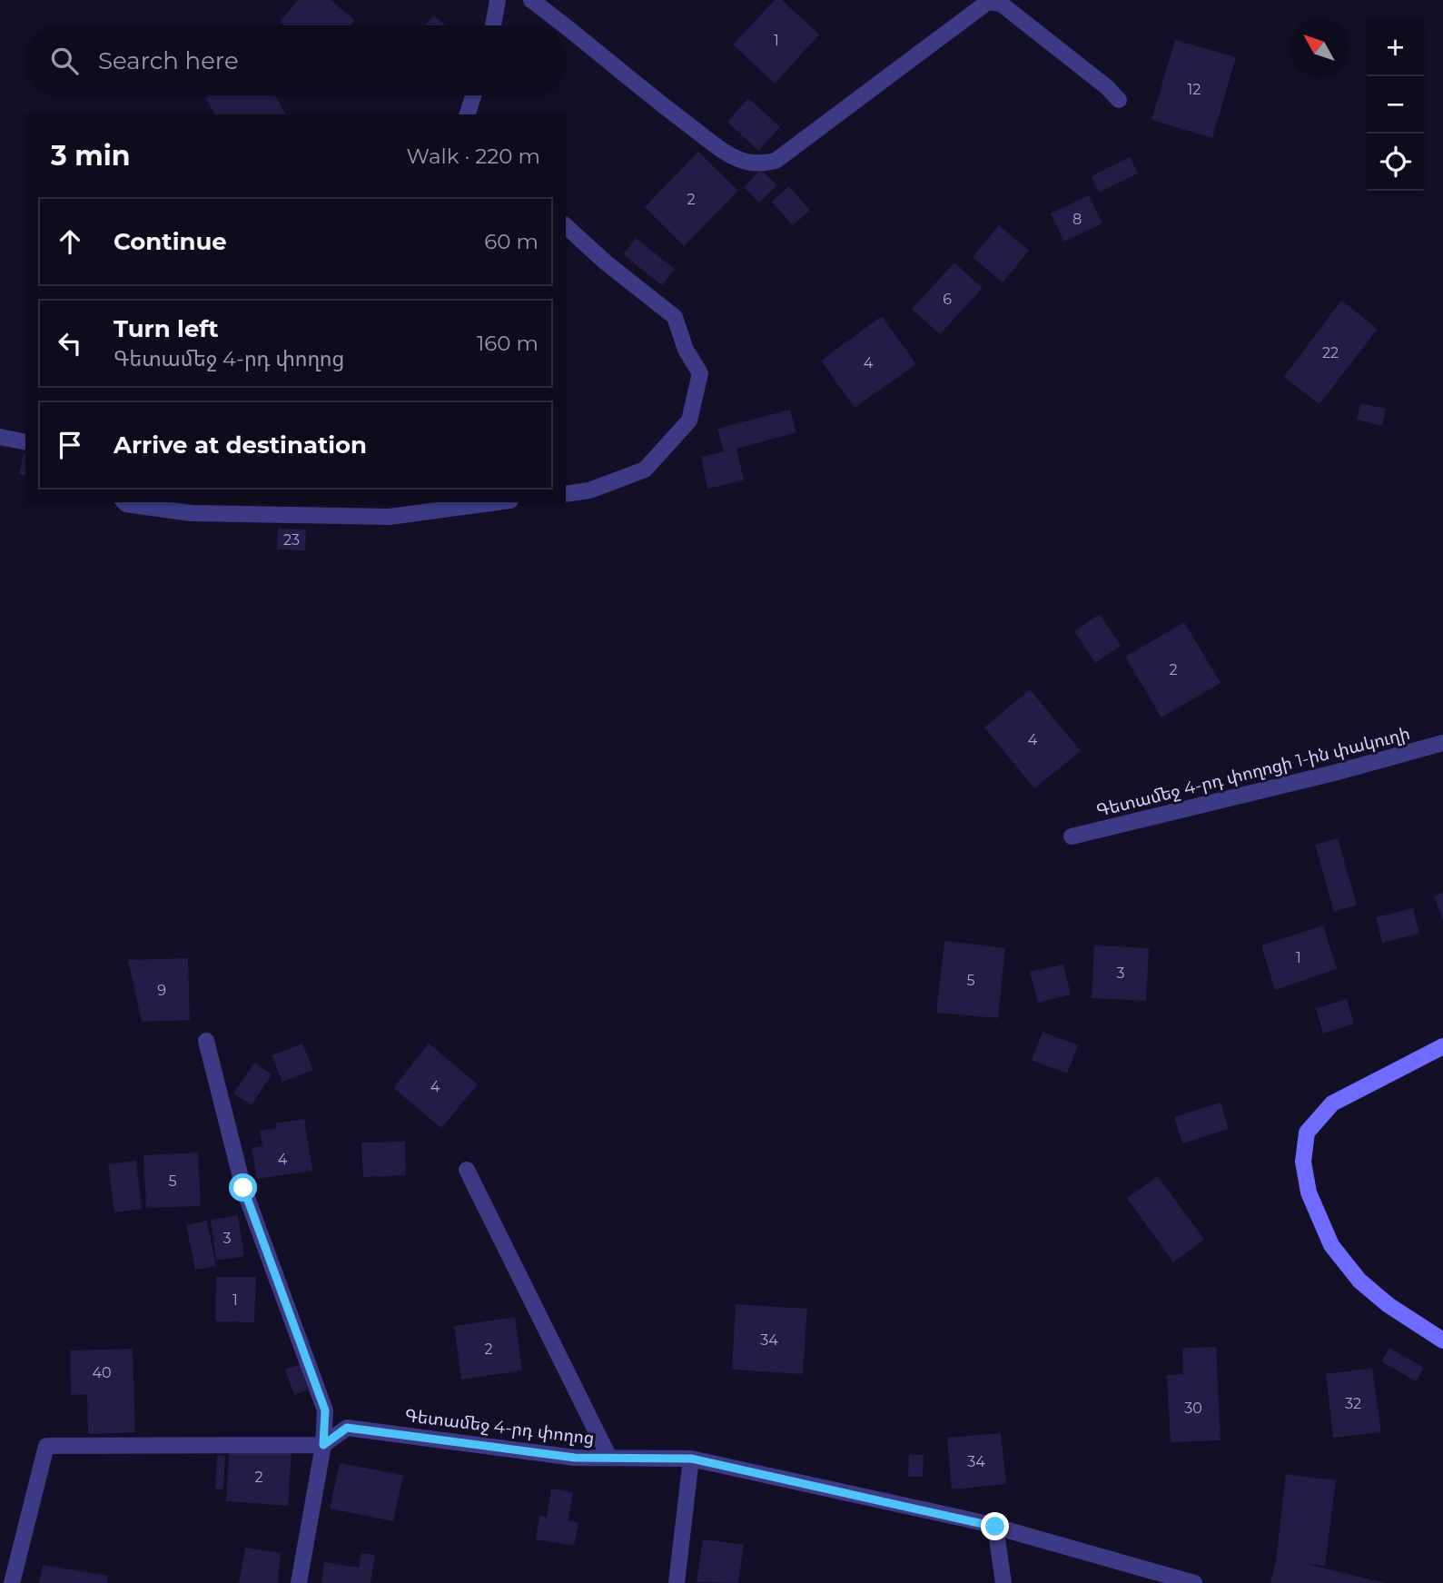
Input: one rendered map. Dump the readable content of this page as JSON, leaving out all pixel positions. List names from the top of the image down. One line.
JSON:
{"streets":{"street":["Գետամեջ 4-րդ փողոցի 1-ին փակուղի","Գետամեջ 4-րդ փողոց"]},"house_numbers":["1","12","2","8","6","22","4","23","2","4","1","3","5","9","4","4","5","3","1","34","2","40","32","30","34","2"],"north":"top left","page":{"map_buttons":["+","−"],"search":"Search here","heading":["3 min","Walk · 220 m"],"list":[["Continue","60 m"],["Turn left","Գետամեջ 4-րդ փողոց","160 m"],"Arrive at destination"]}}
